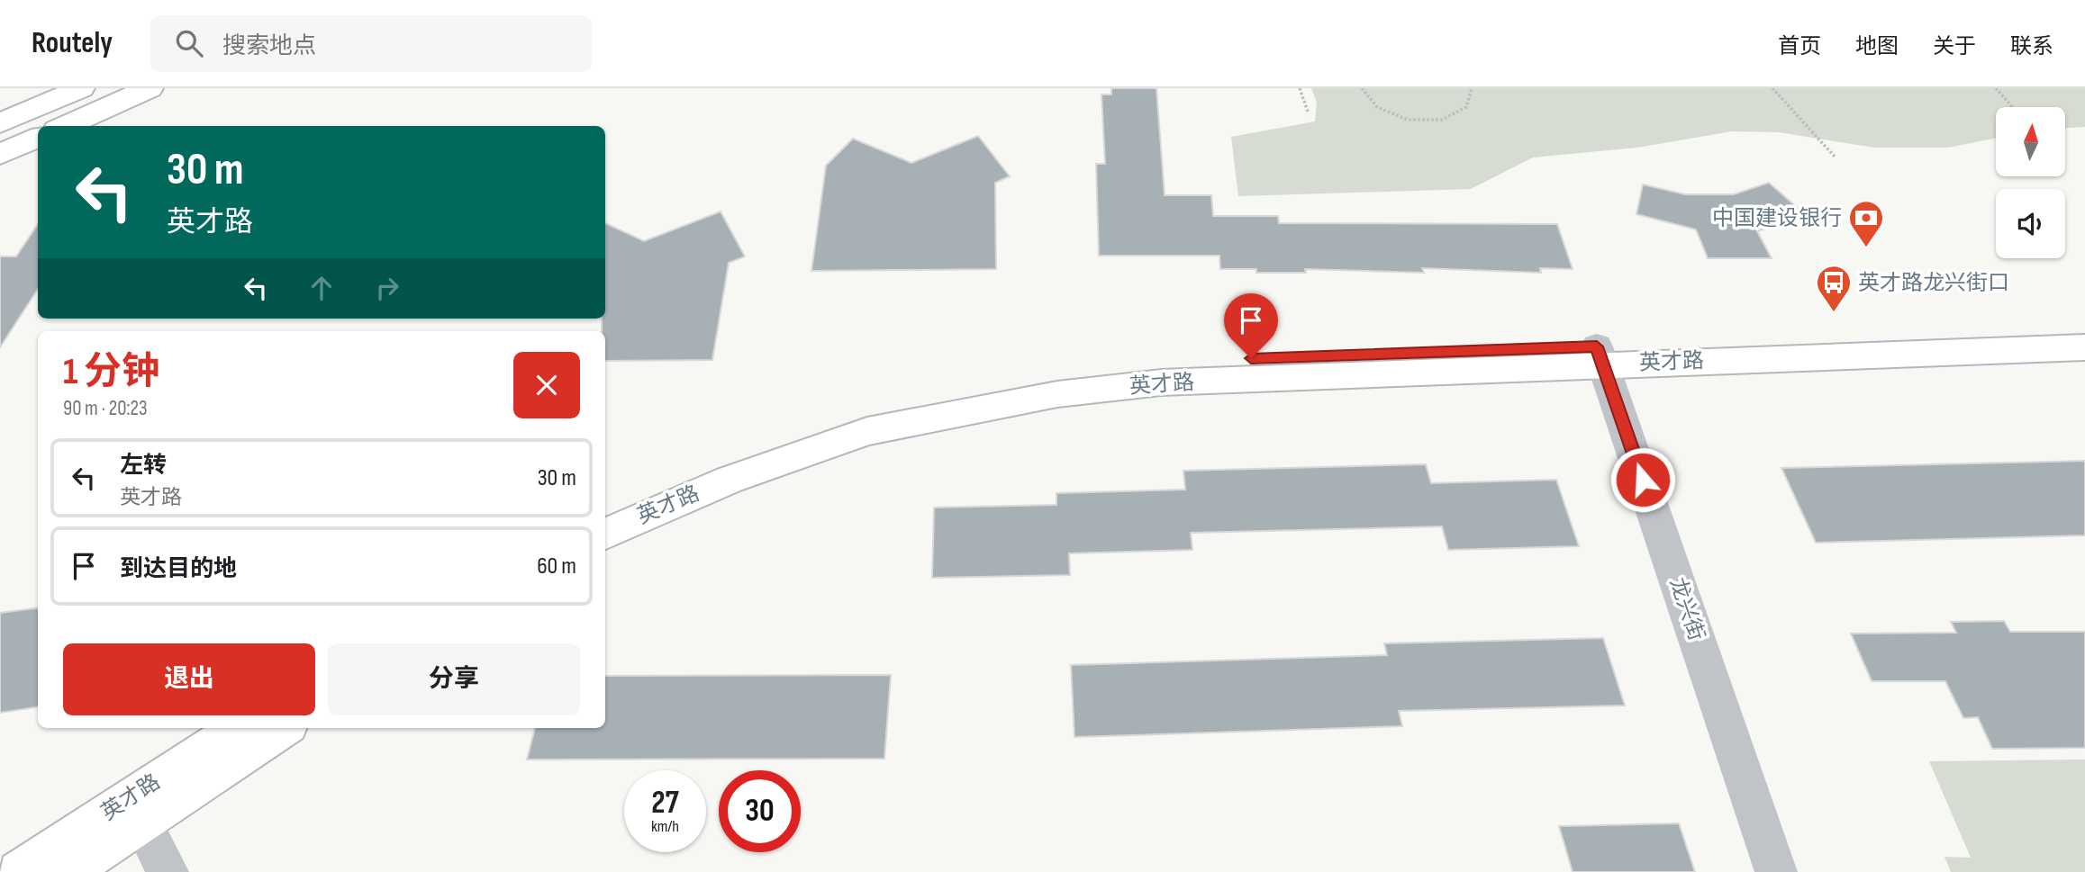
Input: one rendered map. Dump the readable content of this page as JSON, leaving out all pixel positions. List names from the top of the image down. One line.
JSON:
{"streets":{"main road":["英才路"],"street":["龙兴街"]},"crossings":[["英才路","龙兴街"]],"places":{"bank":["中国建设银行"],"bus stop":["英才路龙兴街口"]},"north":"top","page":{"header":"Routely","search":"搜索地点","nav":["首页","地图","关于","联系"],"turn":["30 m","英才路"],"heading":["1 分钟","90 m · 20:23"],"list":[{"name":"左转","note":"英才路","value":"30 m"},{"name":"到达目的地","value":"60 m"}],"buttons":["退出","分享"],"speed":"27 km/h","limit":"30"}}
